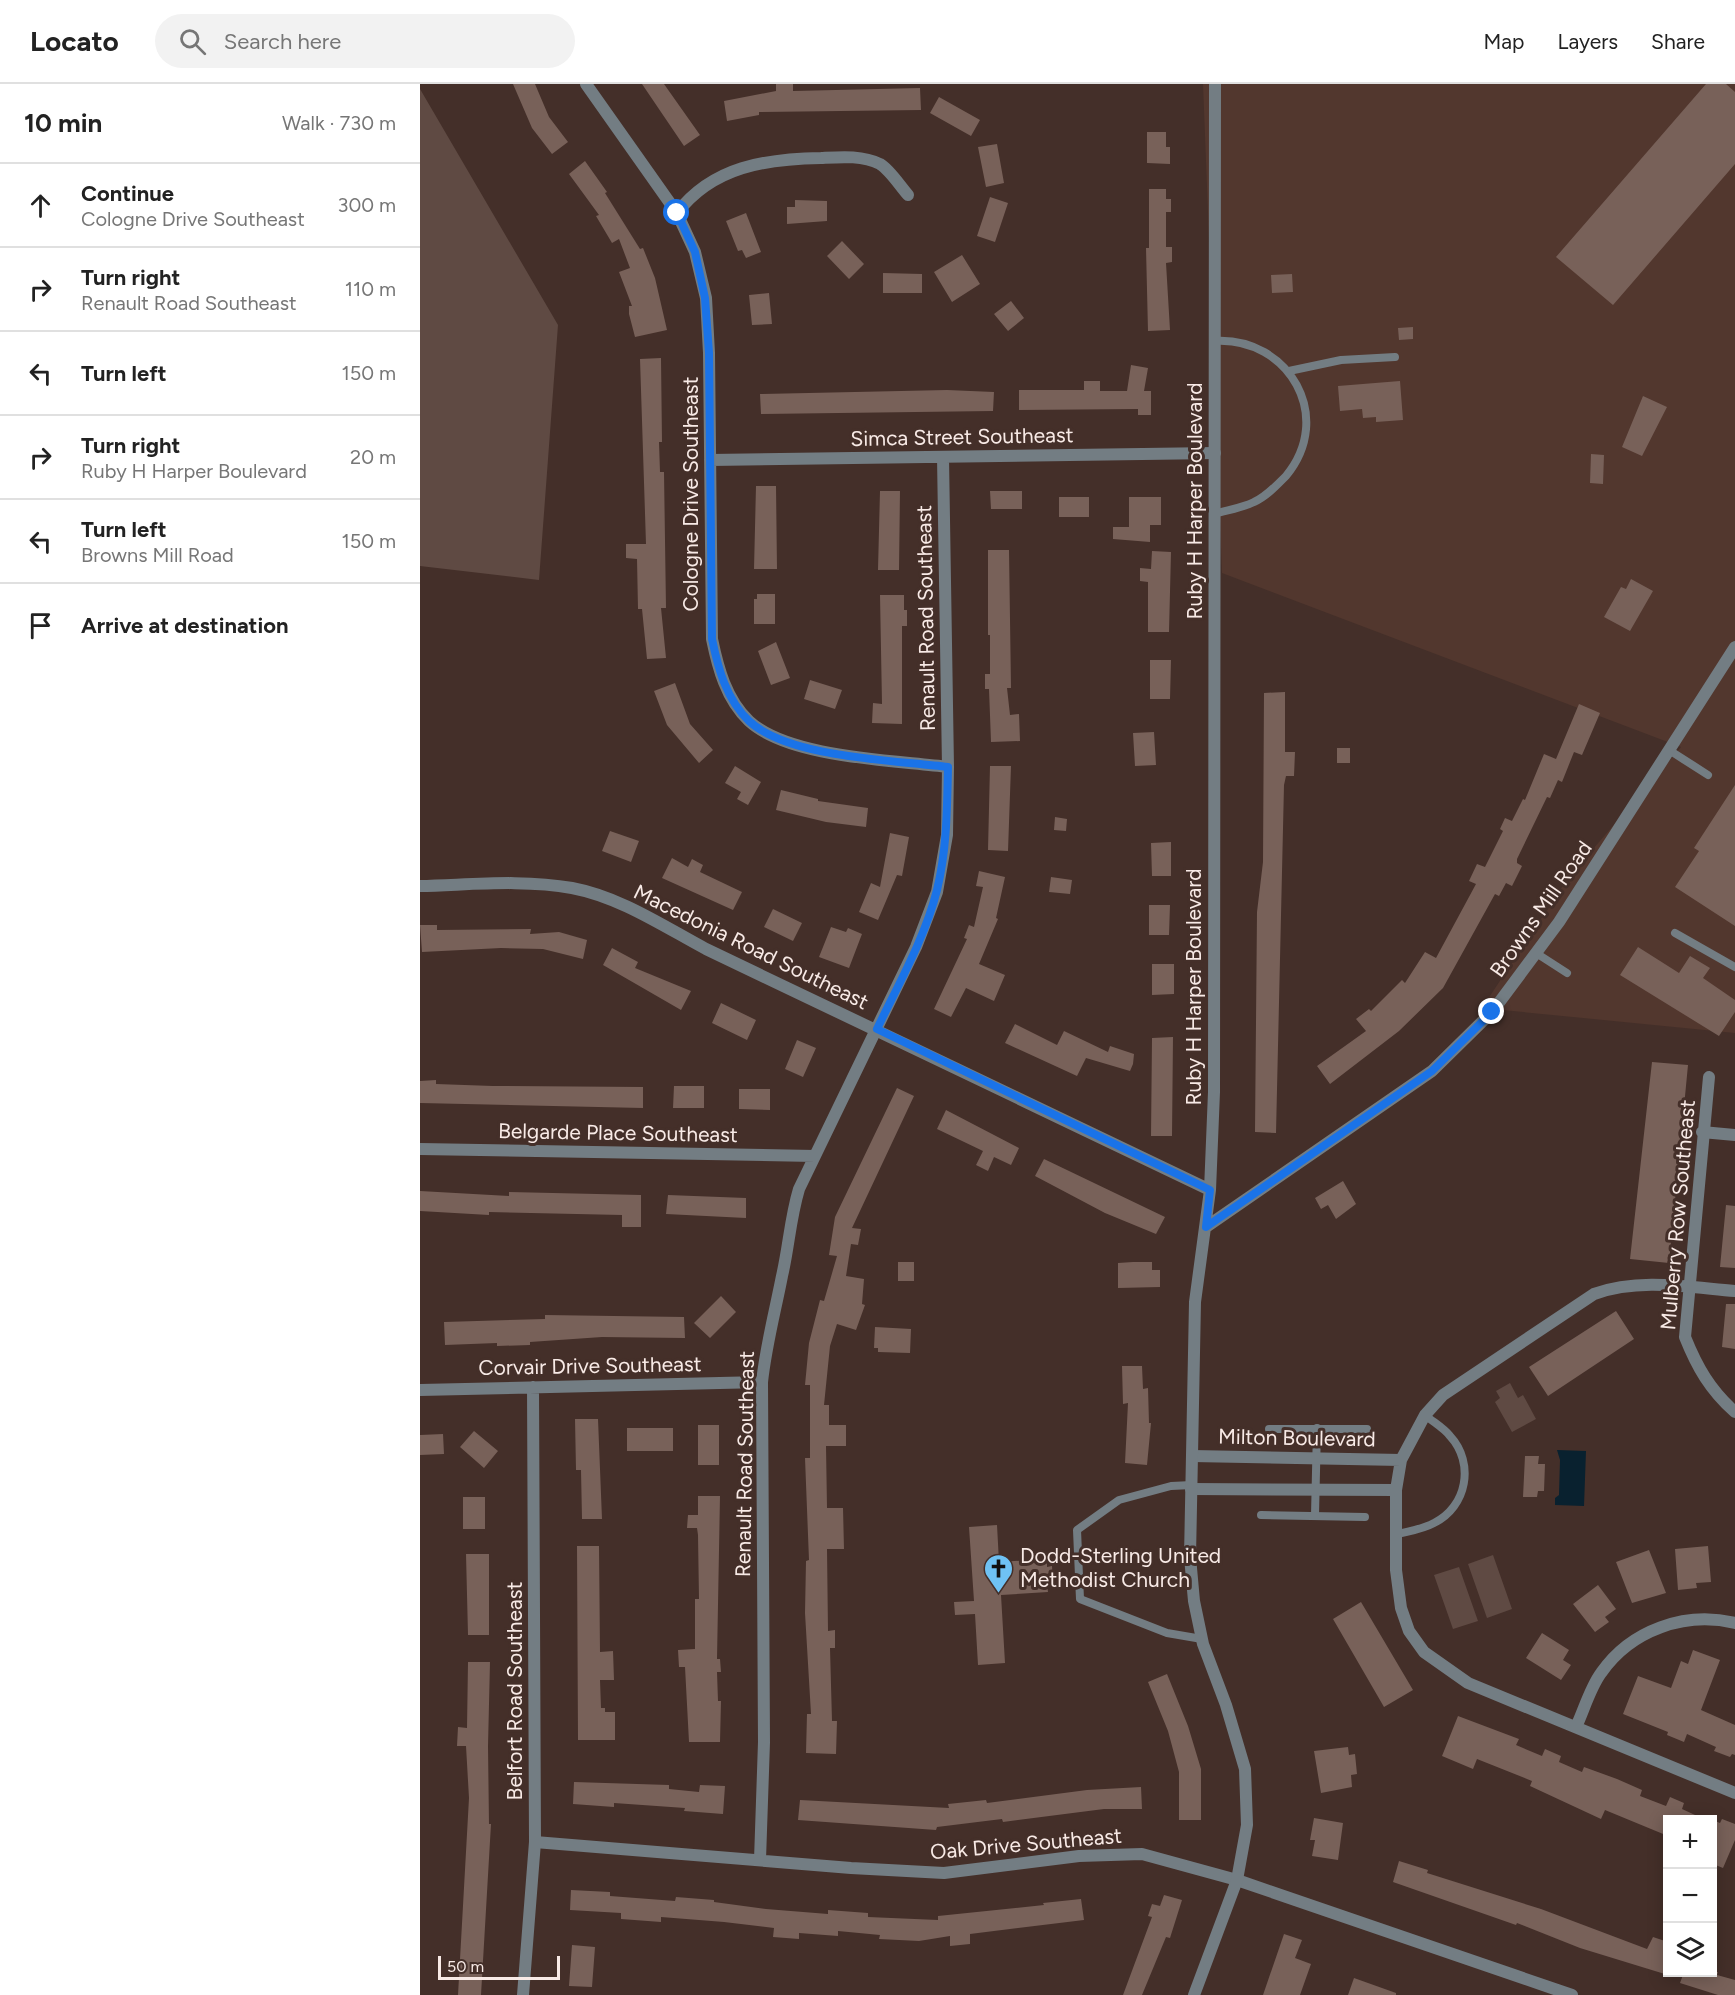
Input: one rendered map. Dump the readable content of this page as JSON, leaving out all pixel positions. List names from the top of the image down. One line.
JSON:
{"streets":{"street":["Simca Street Southeast","Cologne Drive Southeast","Ruby H Harper Boulevard","Renault Road Southeast","Browns Mill Road","Macedonia Road Southeast","Belgarde Place Southeast","Mulberry Row Southeast","Corvair Drive Southeast","Milton Boulevard","Belfort Road Southeast","Oak Drive Southeast"]},"crossings":[["Simca Street Southeast","Cologne Drive Southeast"],["Simca Street Southeast","Ruby H Harper Boulevard"],["Simca Street Southeast","Renault Road Southeast"],["Cologne Drive Southeast","Renault Road Southeast"],["Ruby H Harper Boulevard","Browns Mill Road"],["Ruby H Harper Boulevard","Macedonia Road Southeast"],["Ruby H Harper Boulevard","Milton Boulevard"],["Ruby H Harper Boulevard","Oak Drive Southeast"],["Renault Road Southeast","Macedonia Road Southeast"],["Renault Road Southeast","Belgarde Place Southeast"],["Renault Road Southeast","Corvair Drive Southeast"],["Renault Road Southeast","Oak Drive Southeast"],["Corvair Drive Southeast","Belfort Road Southeast"],["Belfort Road Southeast","Oak Drive Southeast"]],"places":{"church":["Dodd-Sterling United Methodist Church"]},"scale_bar":"50 m","page":{"header":"Locato","search":"Search here","nav":["Map","Layers","Share"],"heading":["10 min","Walk · 730 m"],"list":[["Continue","Cologne Drive Southeast","300 m"],["Turn right","Renault Road Southeast","110 m"],["Turn left","150 m"],["Turn right","Ruby H Harper Boulevard","20 m"],["Turn left","Browns Mill Road","150 m"],"Arrive at destination"],"map_buttons":["+","−"],"scale":"50 m"}}
